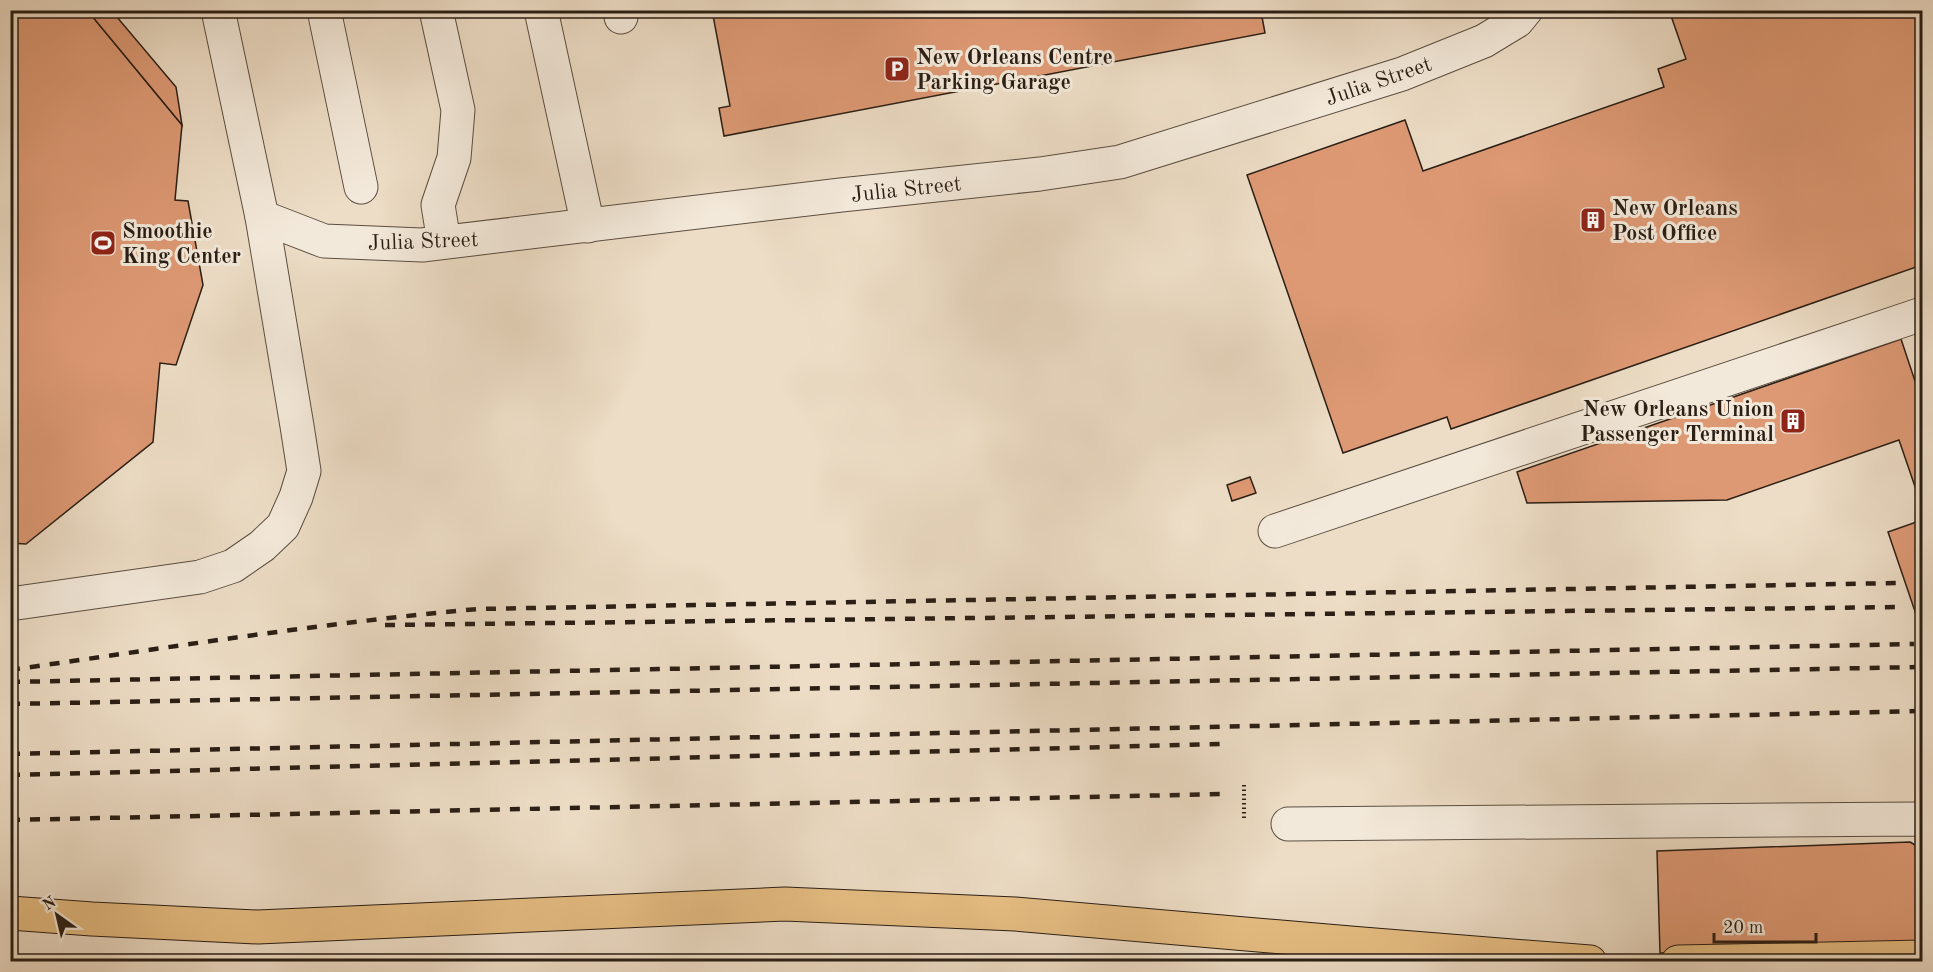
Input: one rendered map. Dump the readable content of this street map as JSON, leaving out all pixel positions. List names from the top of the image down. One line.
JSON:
{"streets":{"street":["Julia Street"]},"places":{"parking":["New Orleans Centre Parking Garage"],"building":["New Orleans Post Office","New Orleans Union Passenger Terminal"],"sports":["Smoothie King Center"]},"scale_bar":"20 m","north":"top left"}
